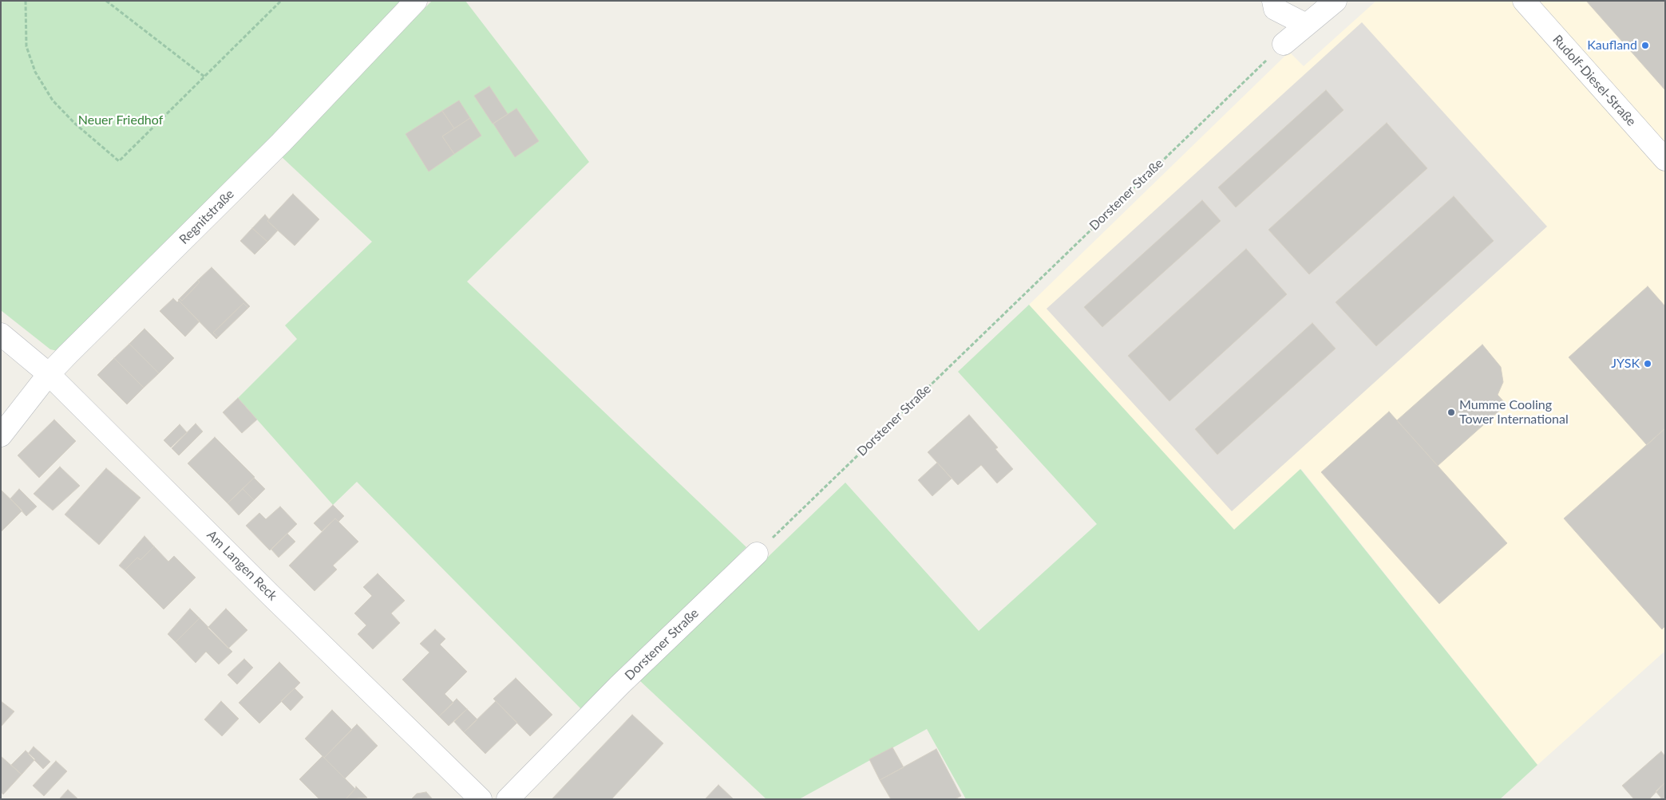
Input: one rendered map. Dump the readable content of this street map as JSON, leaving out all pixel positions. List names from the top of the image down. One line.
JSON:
{"streets":{"street":["Rudolf-Diesel-Straße","Dorstener Straße","Regnitstraße","Am Langen Reck"]},"crossings":[["Regnitstraße","Am Langen Reck"]],"parks":["Neuer Friedhof"],"places":["Kaufland","JYSK","Mumme Cooling Tower International"]}
